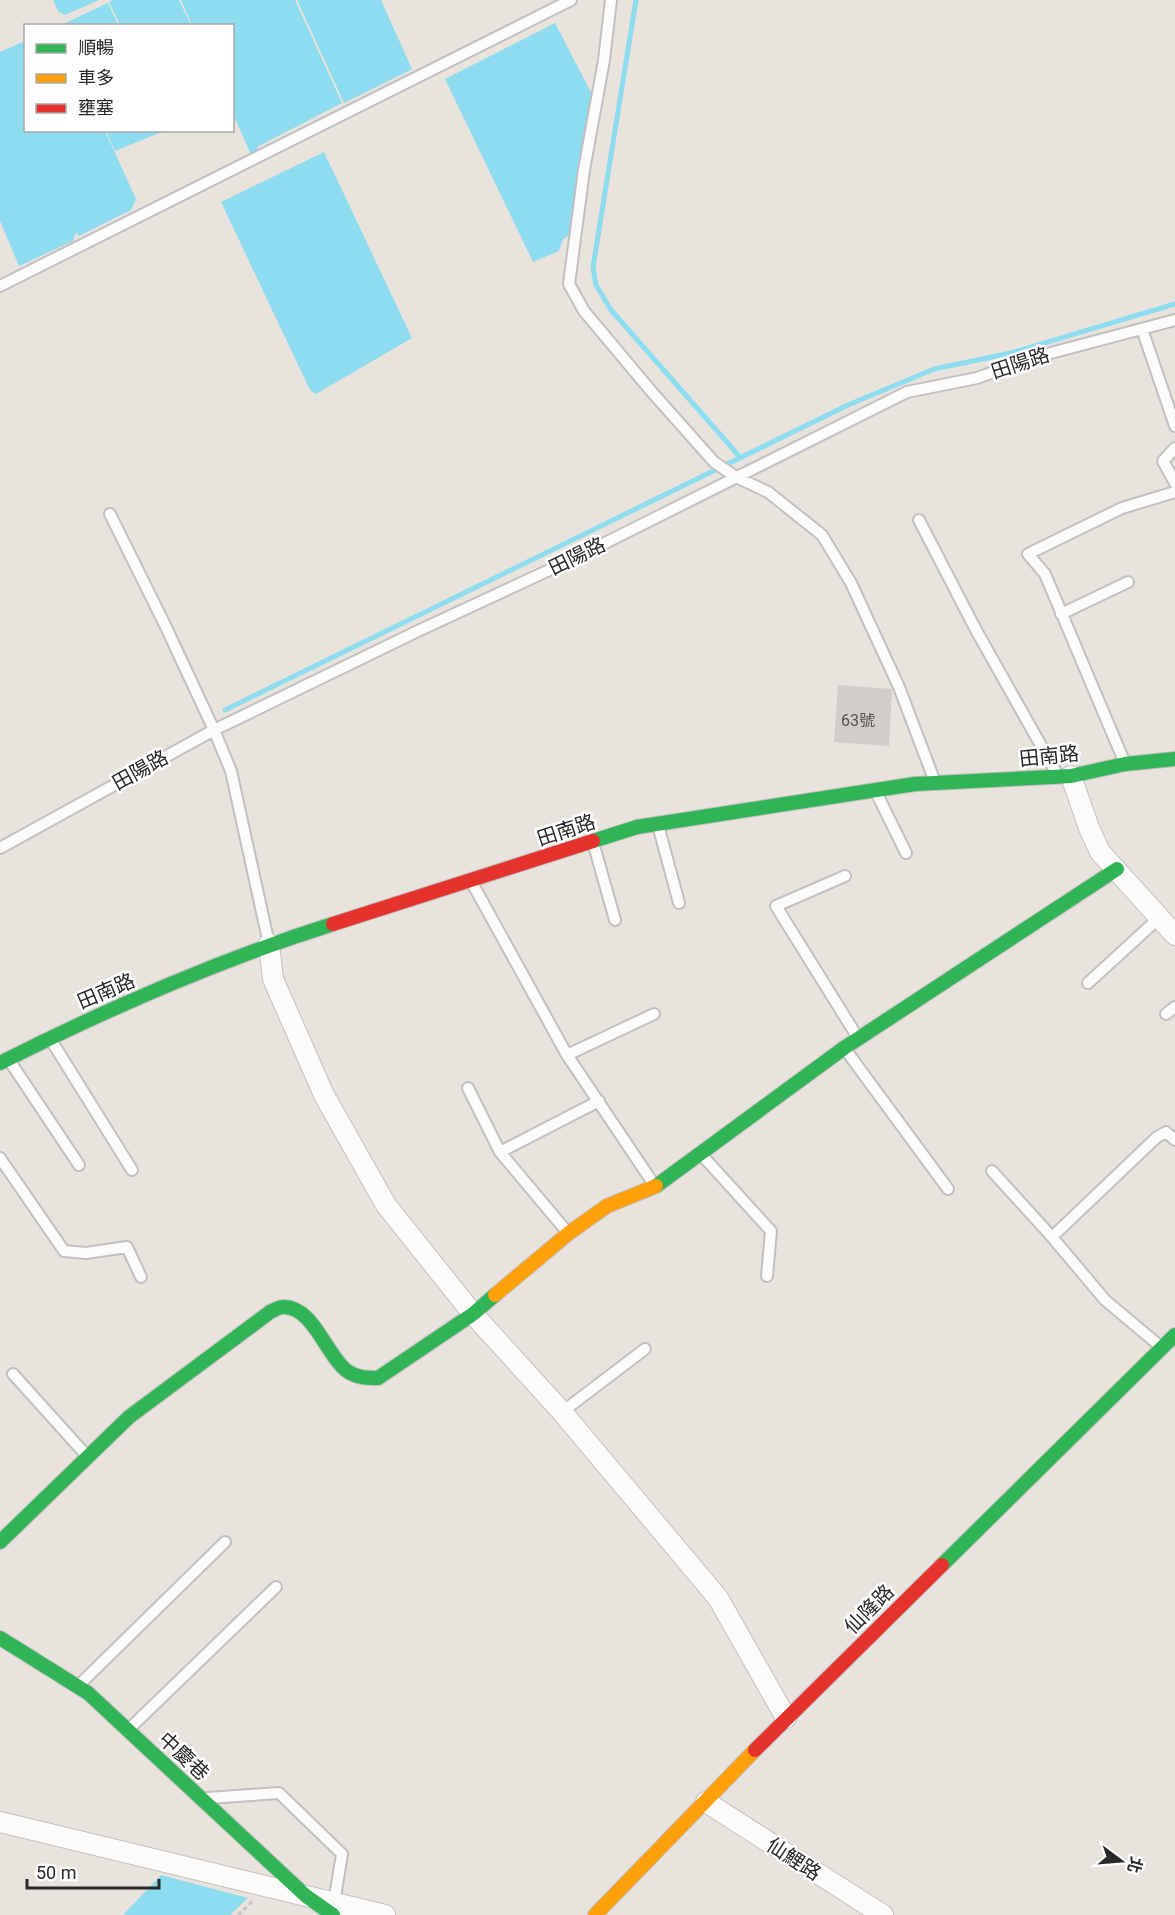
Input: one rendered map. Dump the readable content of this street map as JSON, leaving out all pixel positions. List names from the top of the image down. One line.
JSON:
{"streets":{"street":["田南路","仙隆路","中慶巷","仙鯉路"],"lane":["田陽路"]},"crossings":[["仙隆路","仙鯉路"]],"house_numbers":["63號"],"legend":["順暢","車多","壅塞"],"scale_bar":"50 m","north":"right"}
